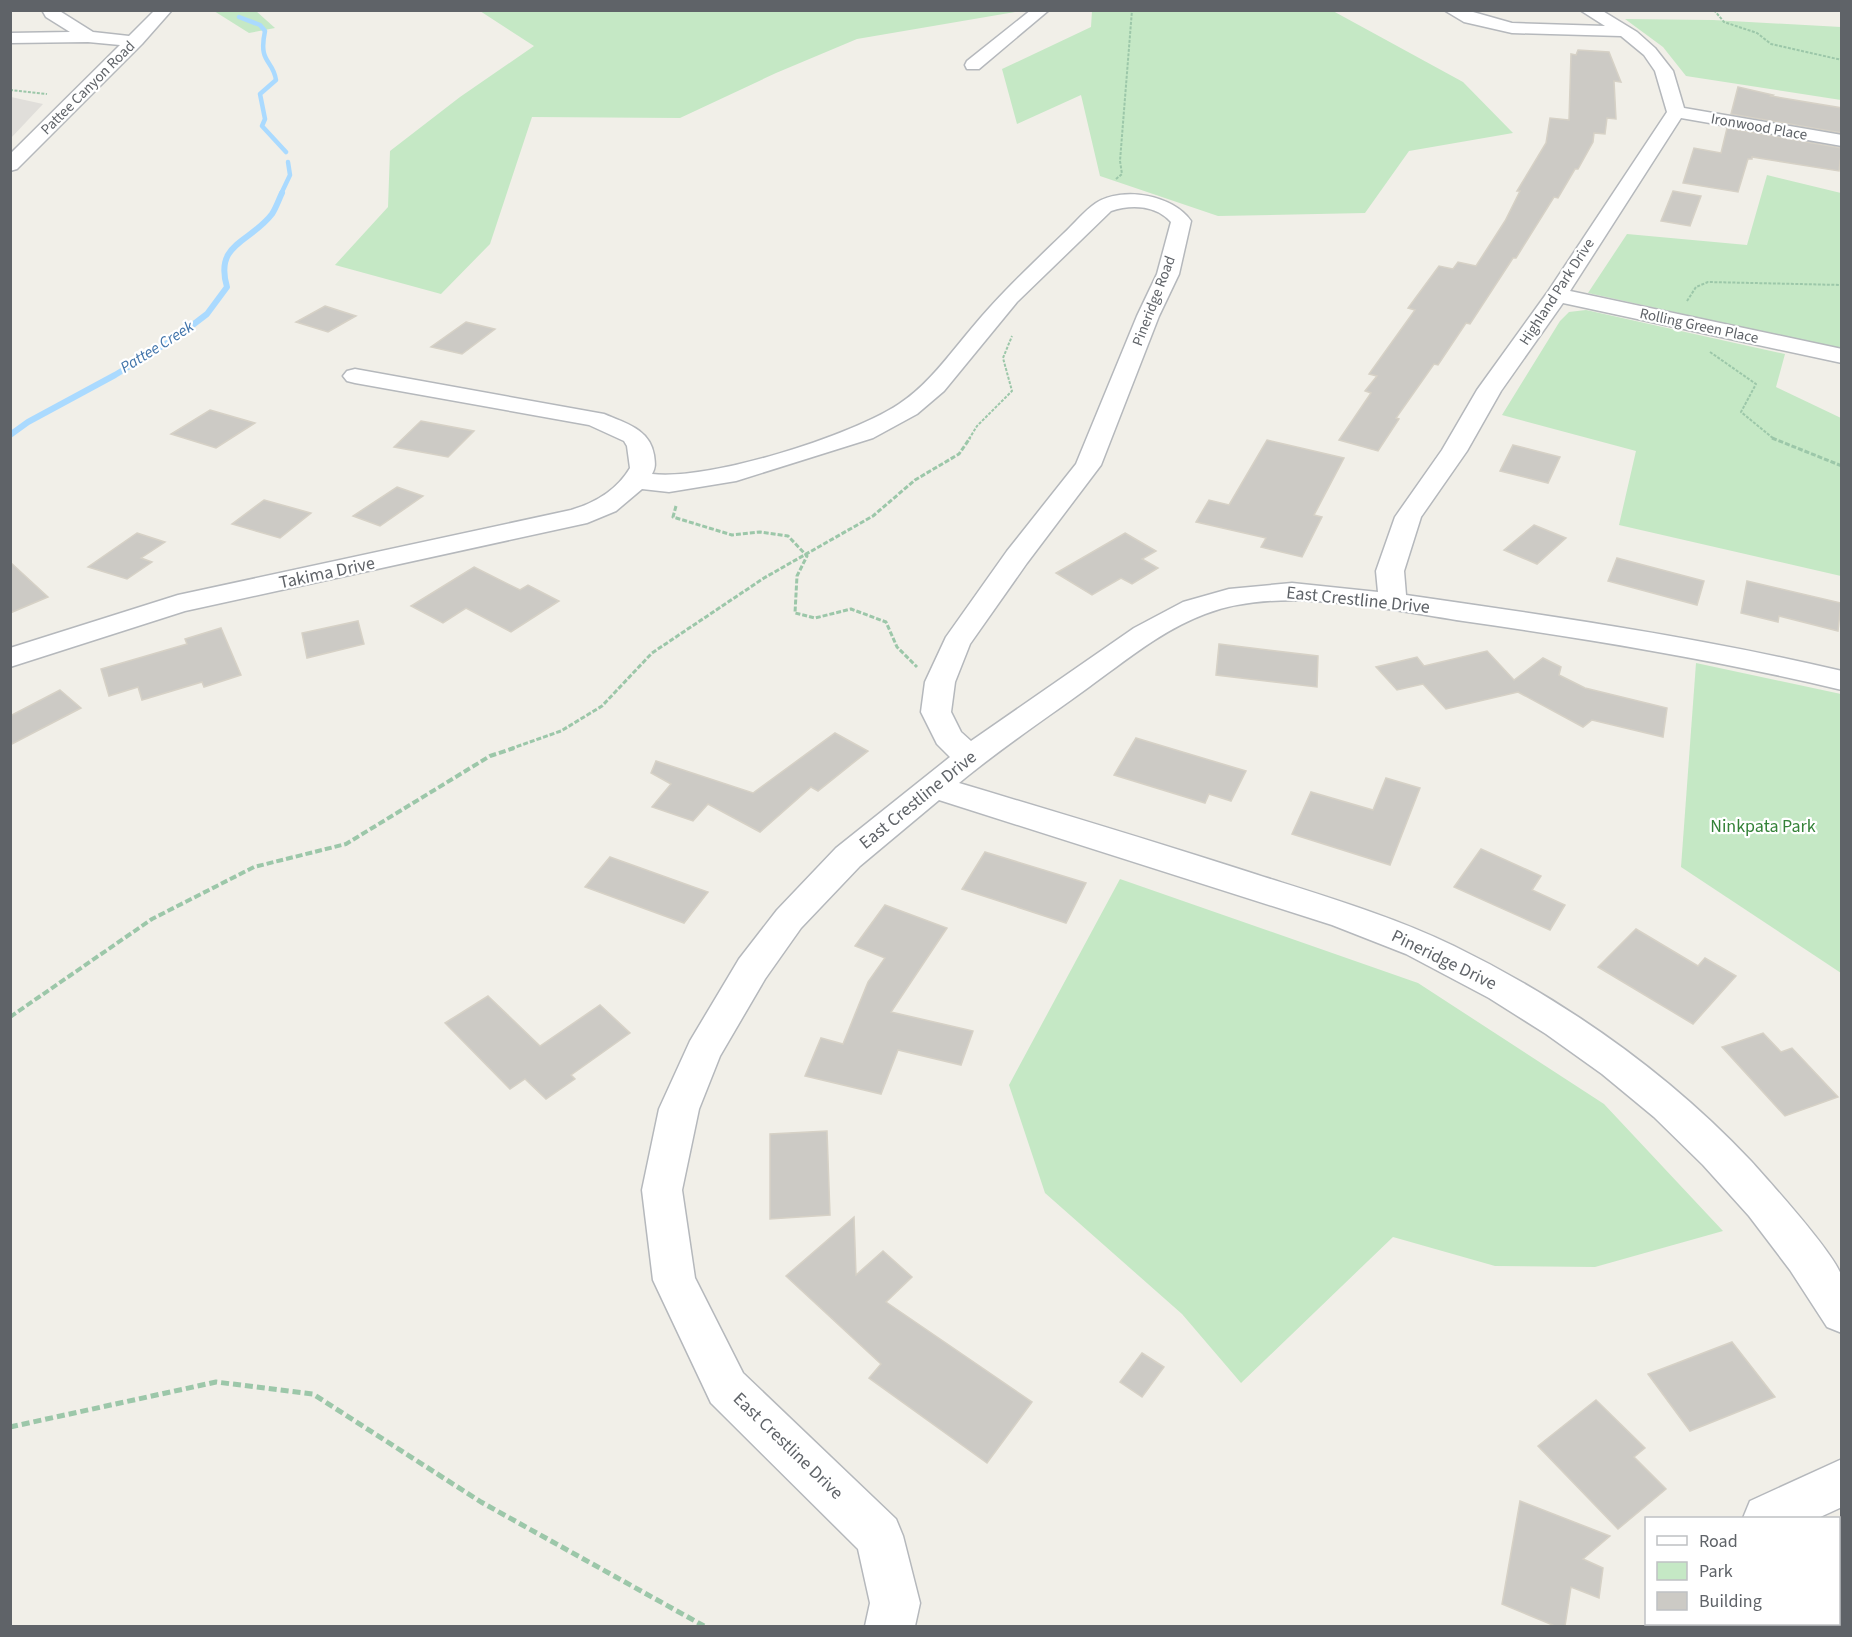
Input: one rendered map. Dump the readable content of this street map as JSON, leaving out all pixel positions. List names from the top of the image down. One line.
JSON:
{"streets":{"street":["Pattee Canyon Road","Ironwood Place","Highland Park Drive","Pineridge Road","Rolling Green Place","Takima Drive","East Crestline Drive","Pineridge Drive"]},"crossings":[["Ironwood Place","Highland Park Drive"],["Highland Park Drive","Rolling Green Place"],["Highland Park Drive","East Crestline Drive"],["Pineridge Road","East Crestline Drive"],["East Crestline Drive","Pineridge Drive"]],"water":["Pattee Creek"],"parks":["Ninkpata Park"],"legend":["Road","Park","Building"]}
